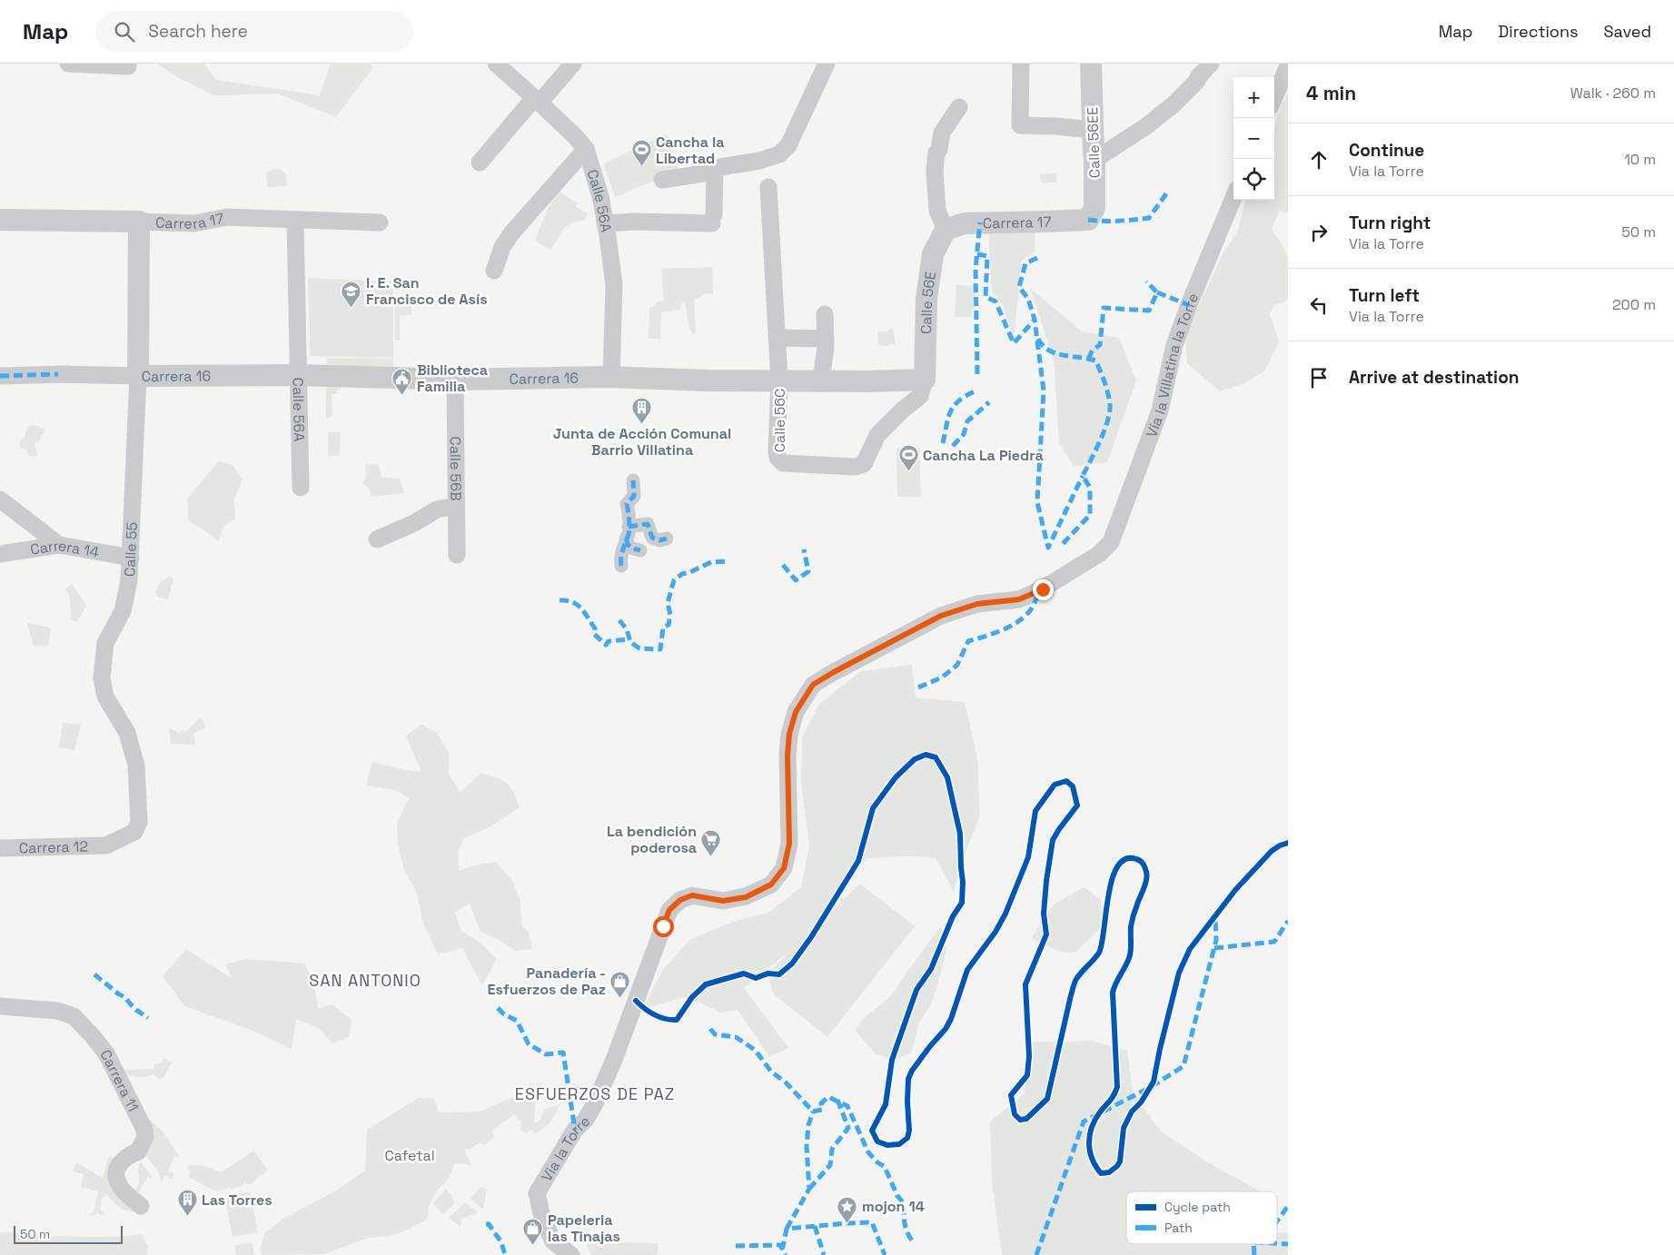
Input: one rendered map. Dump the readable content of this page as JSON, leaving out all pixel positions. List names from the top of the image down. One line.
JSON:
{"streets":{"street":["Calle 56EE","Calle 56A","Carrera 17","Calle 56E","Vía la Villatina la Torre","Carrera 16","Calle 56C","Calle 56B","Calle 55","Carrera 14","Carrera 12","Carrera 11","Via la Torre"]},"crossings":[["Calle 56EE","Carrera 17"],["Calle 56A","Carrera 17"],["Calle 56A","Carrera 16"],["Carrera 17","Calle 56E"],["Carrera 17","Calle 55"],["Calle 56E","Carrera 16"],["Calle 56E","Calle 56C"],["Vía la Villatina la Torre","Via la Torre"],["Carrera 16","Calle 56C"],["Carrera 16","Calle 56B"],["Carrera 16","Calle 55"],["Calle 55","Carrera 14"],["Calle 55","Carrera 12"]],"districts":["SAN ANTONIO","ESFUERZOS DE PAZ"],"parks":["Cafetal"],"places":{"sports":["Cancha la Libertad","Cancha La Piedra"],"school or university":["I. E. San Francisco de Asís"],"public building":["Biblioteca Familia"],"building":["Junta de Acción Comunal Barrio Villatina","Las Torres"],"supermarket":["La bendición poderosa"],"shop":["Panadería - Esfuerzos de Paz","Papeleria las Tinajas"],"place":["mojon 14"]},"legend":["Cycle path","Path"],"scale_bar":"50 m","page":{"header":"Map","search":"Search here","nav":["Map","Directions","Saved"],"heading":["4 min","Walk · 260 m"],"map_buttons":["+","−"],"list":[["Continue","Via la Torre","10 m"],["Turn right","Via la Torre","50 m"],["Turn left","Via la Torre","200 m"],"Arrive at destination"],"scale":"50 m"}}
